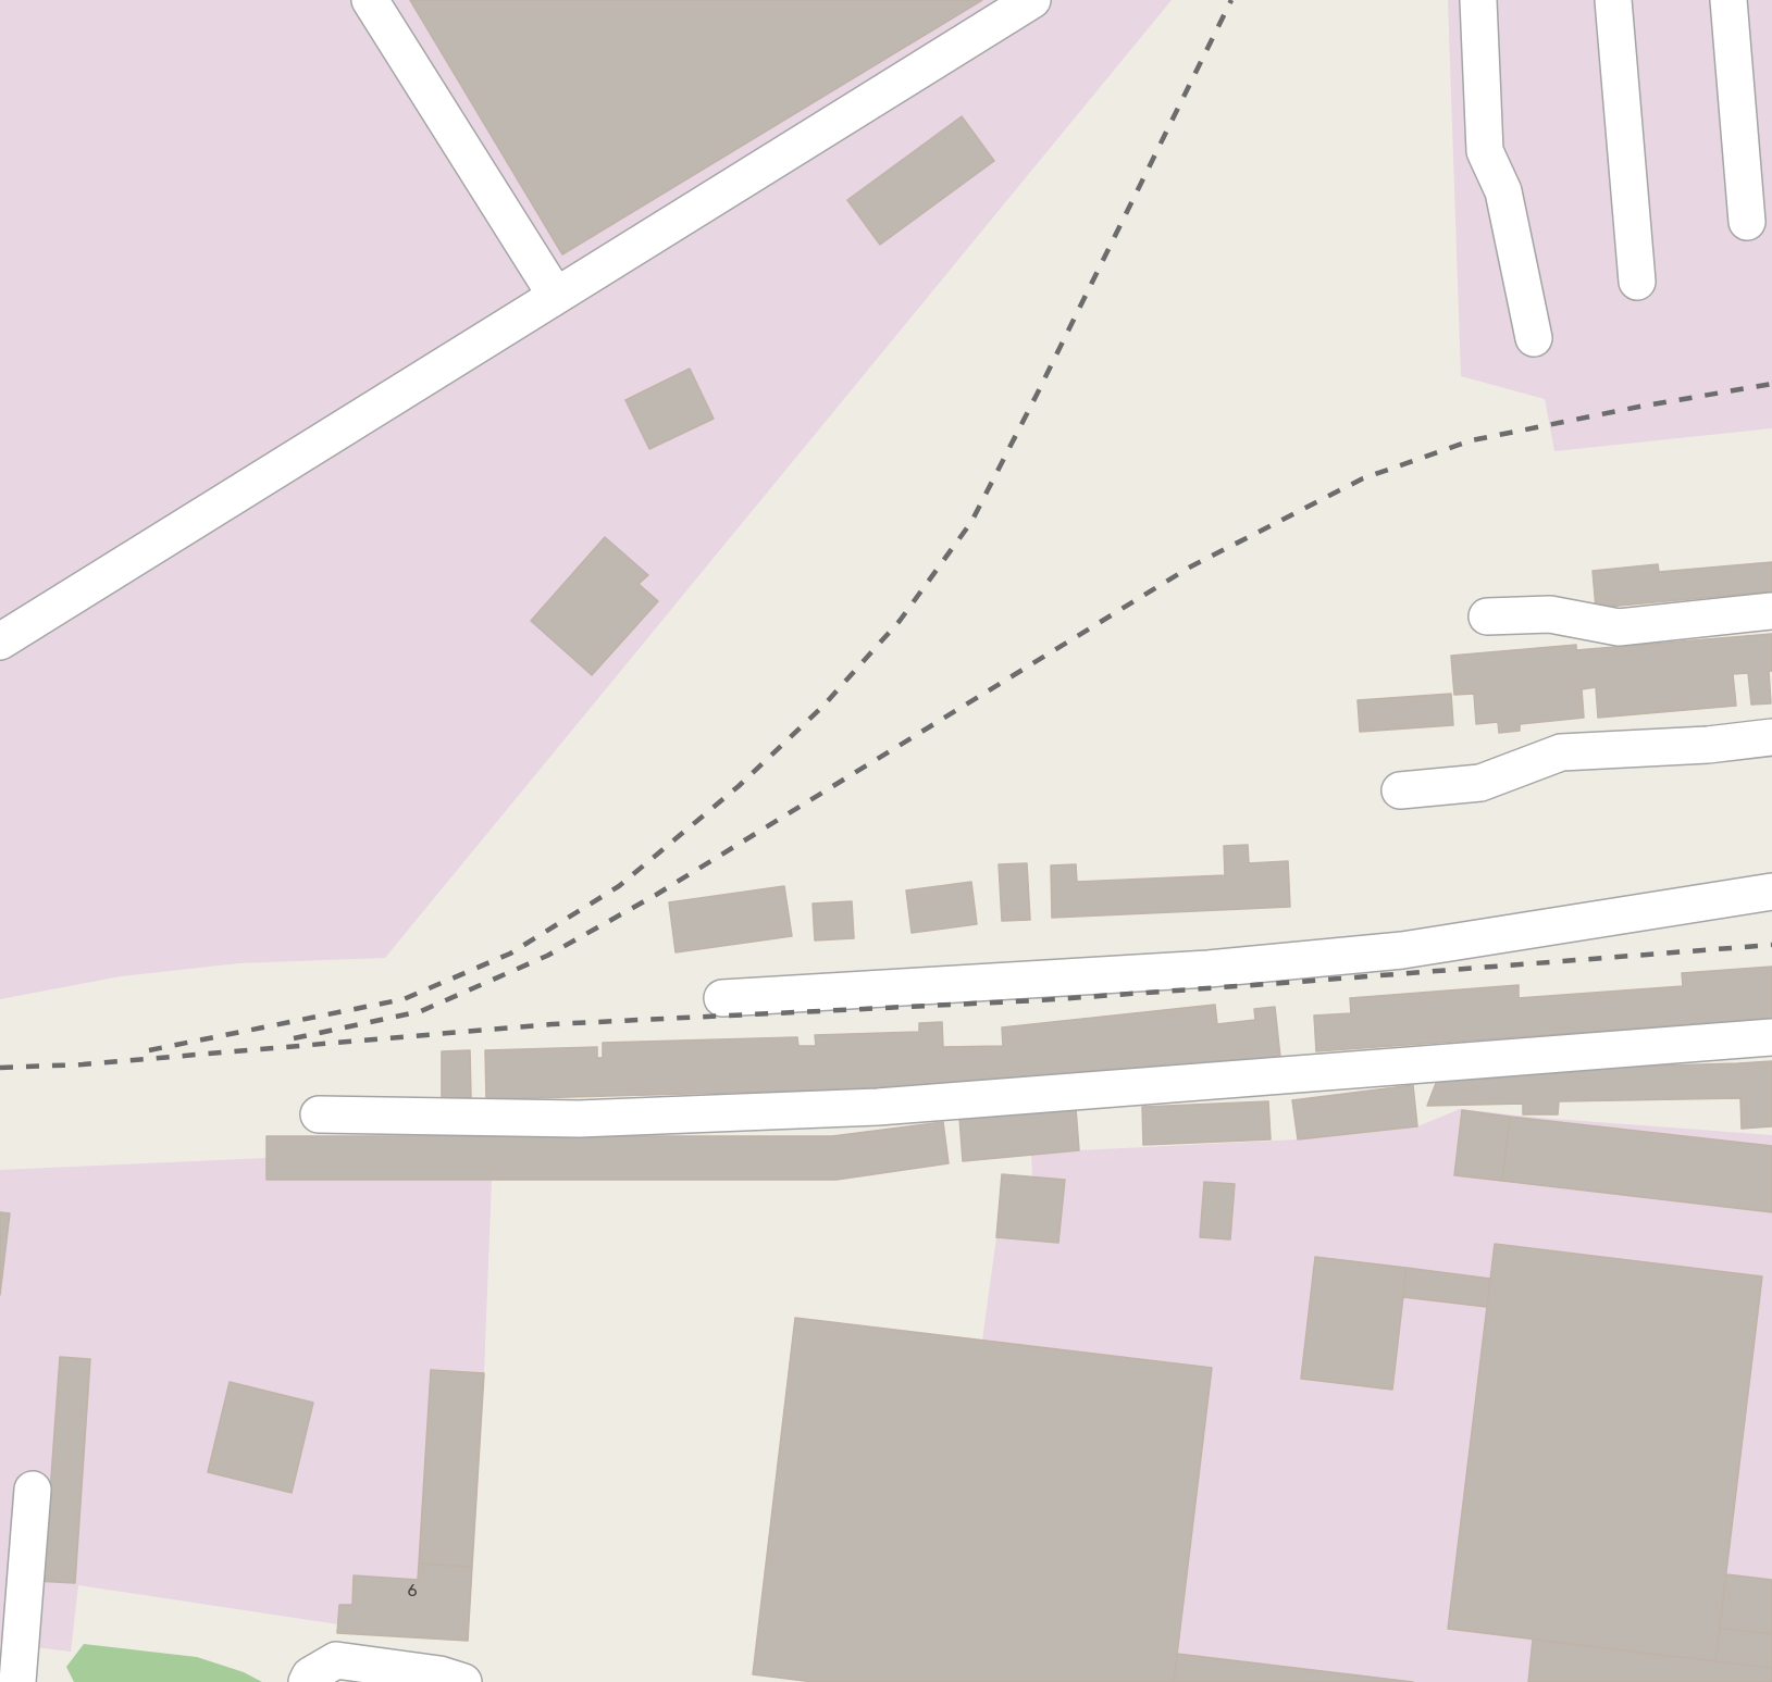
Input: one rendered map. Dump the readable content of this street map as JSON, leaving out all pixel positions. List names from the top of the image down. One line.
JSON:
{"house_numbers":["6"]}
